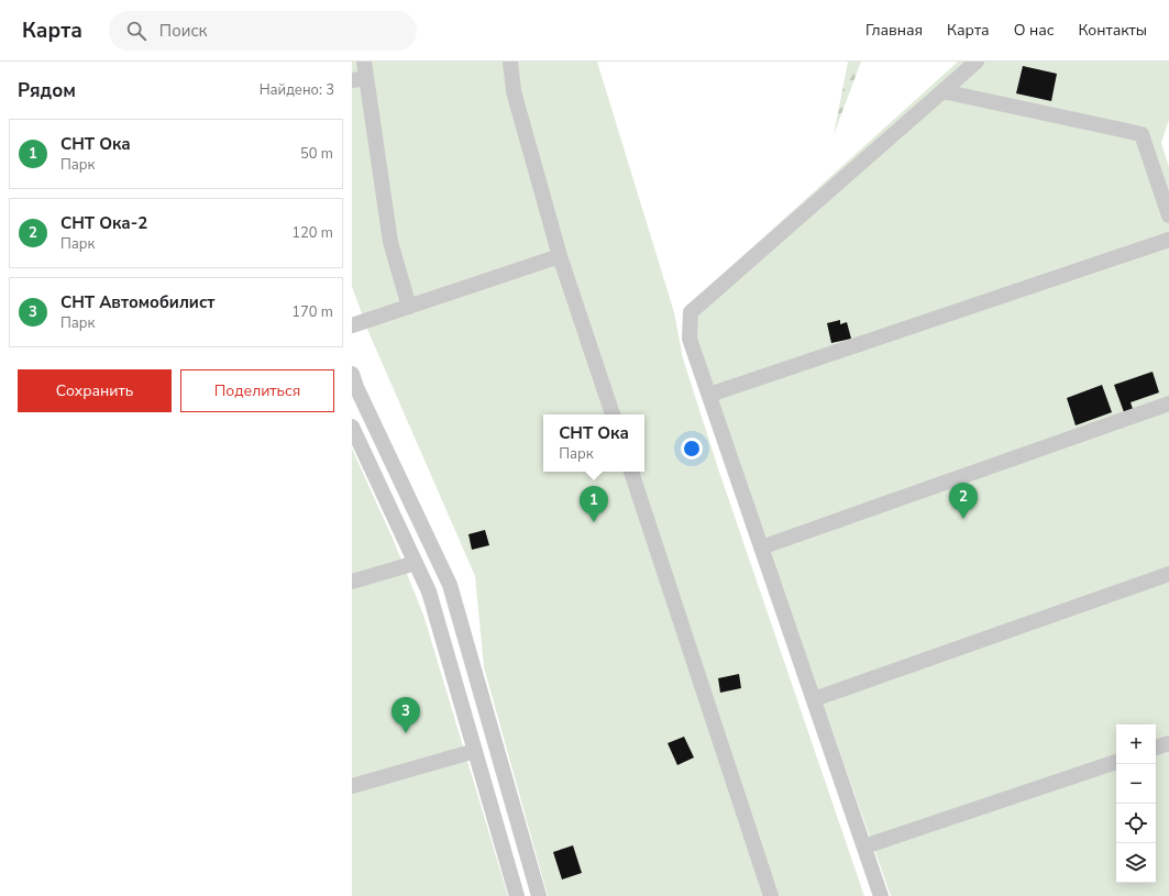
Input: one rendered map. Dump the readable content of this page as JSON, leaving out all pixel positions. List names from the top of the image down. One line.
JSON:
{"page":{"header":"Карта","search":"Поиск","nav":["Главная","Карта","О нас","Контакты"],"heading":["Рядом","Найдено: 3"],"list":[{"mark":"1","name":"СНТ Ока","note":"Парк","value":"50 m"},{"mark":"2","name":"СНТ Ока-2","note":"Парк","value":"120 m"},{"mark":"3","name":"СНТ Автомобилист","note":"Парк","value":"170 m"}],"buttons":["Сохранить","Поделиться"],"popup":["СНТ Ока","Парк"],"pins":["2","1","3"],"map_buttons":["+","−"]}}
